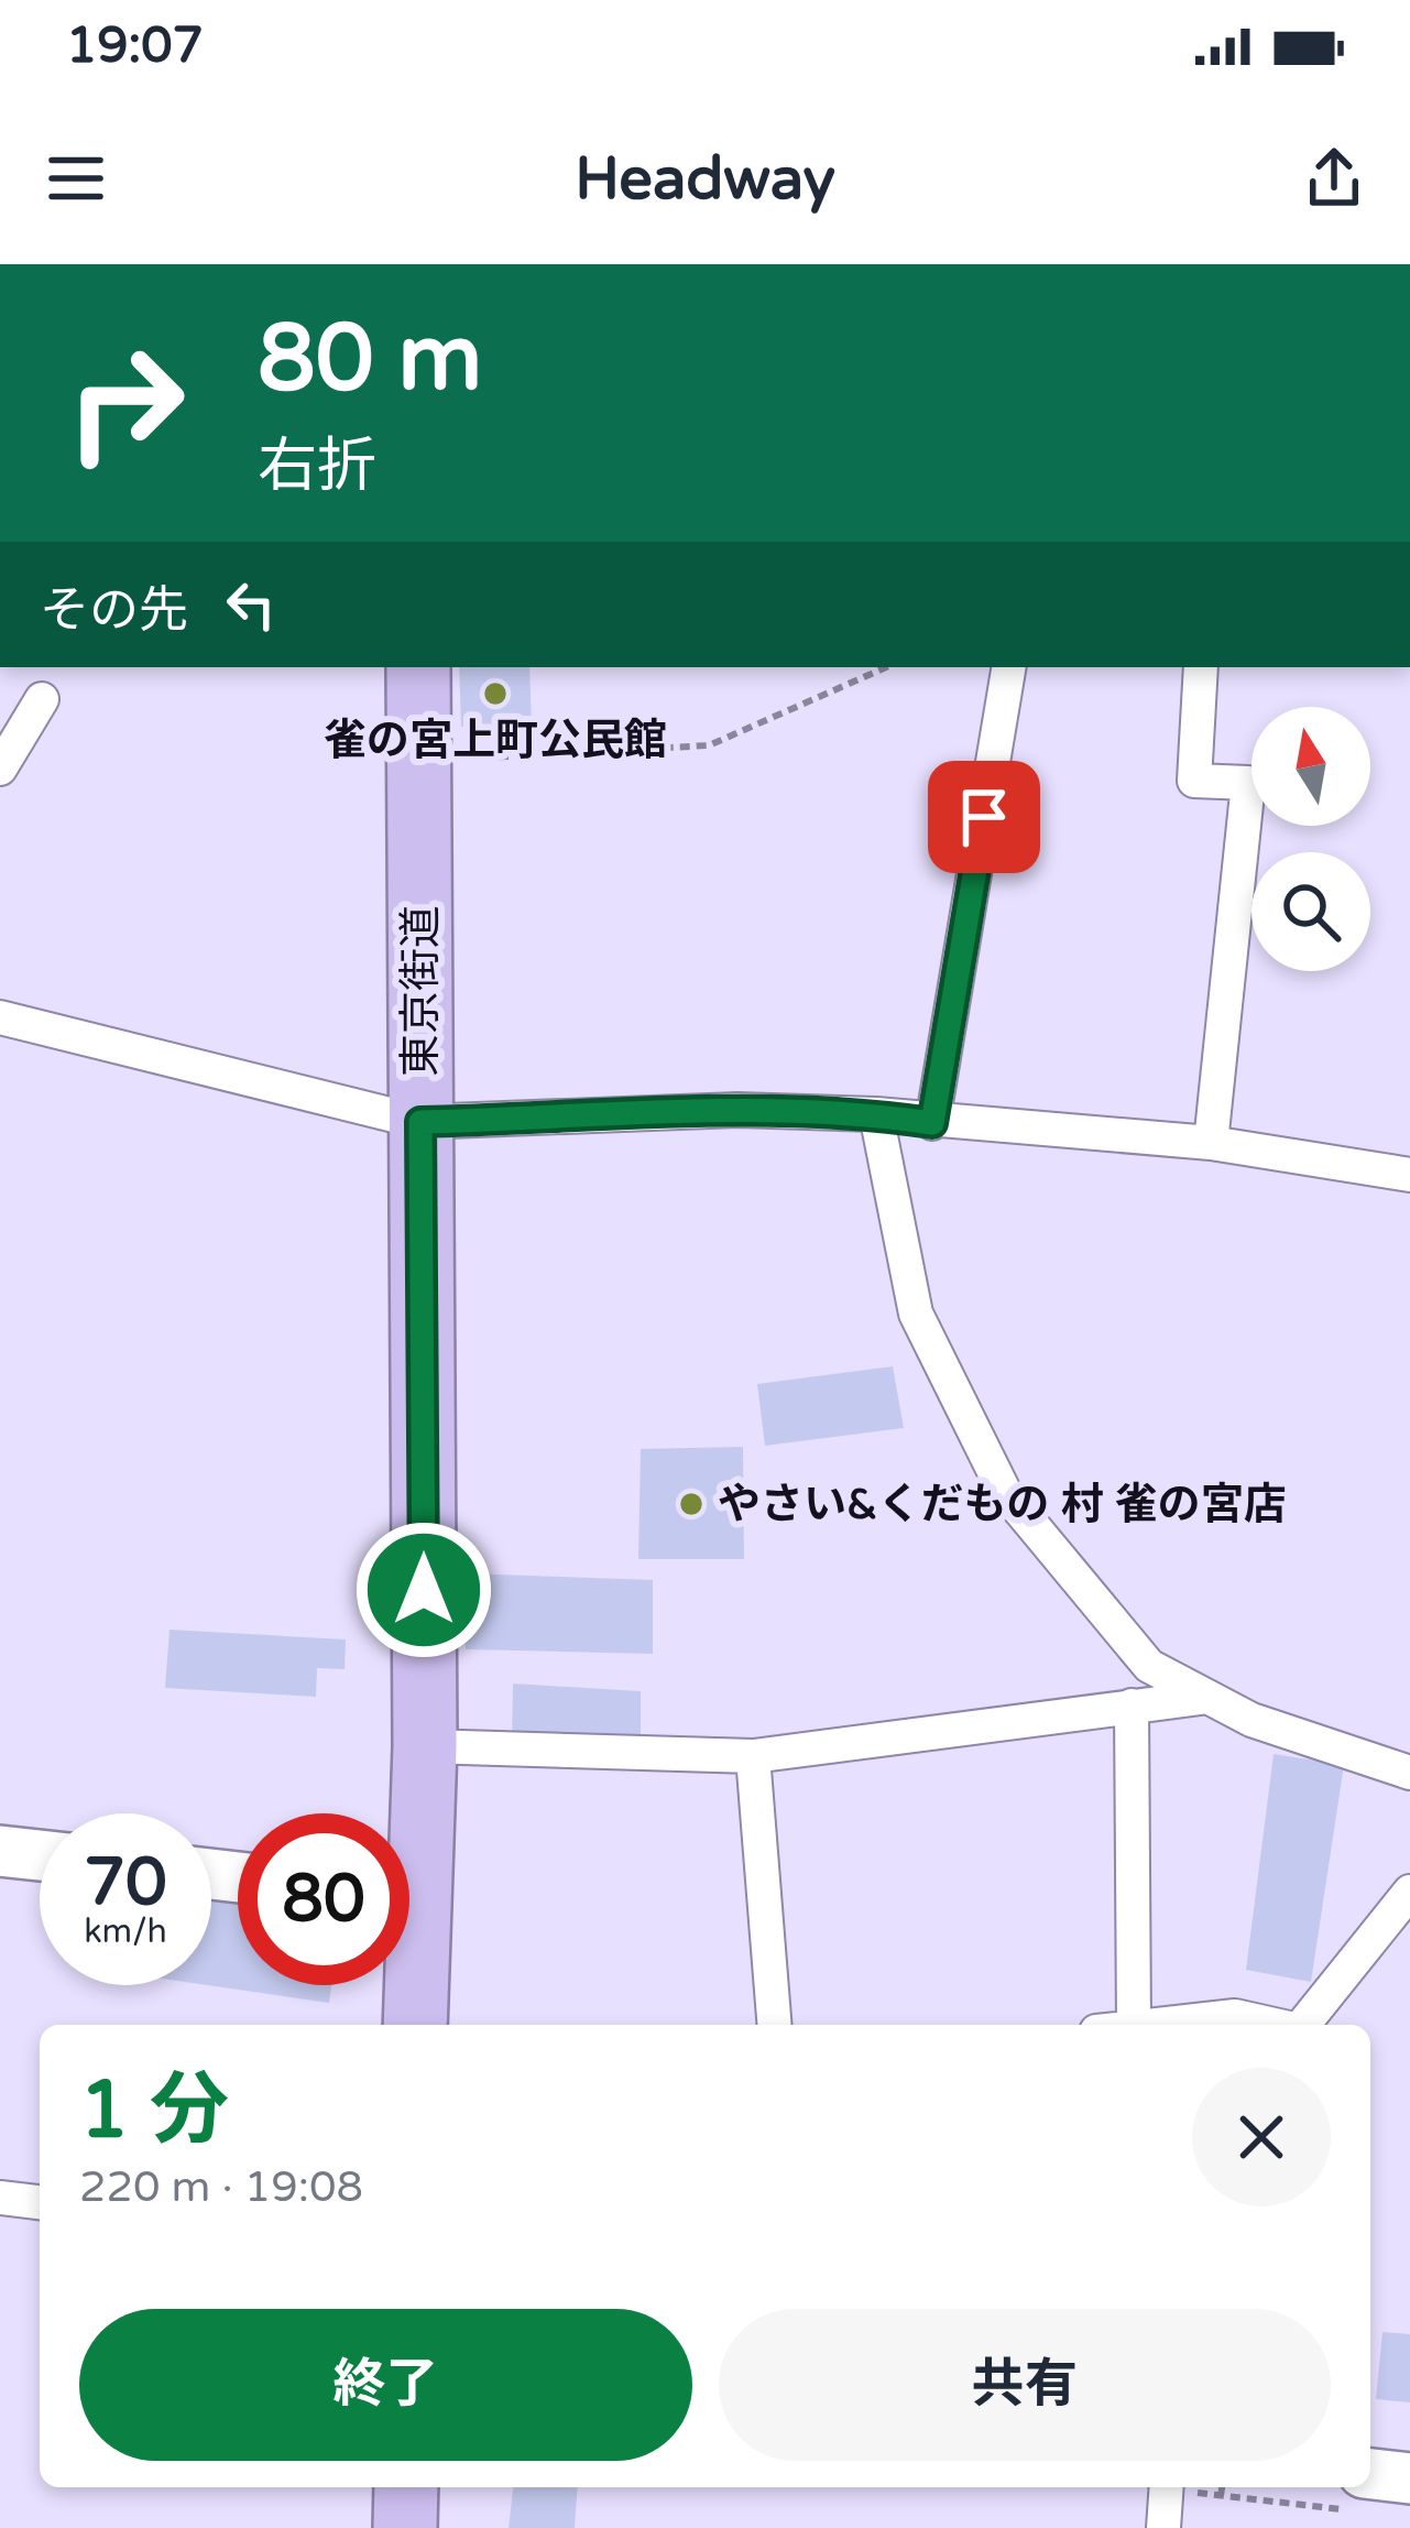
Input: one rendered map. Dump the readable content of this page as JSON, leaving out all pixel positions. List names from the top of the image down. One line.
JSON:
{"streets":{"highway":["東京街道"]},"places":["雀の宮上町公民館","やさい&くだもの 村 雀の宮店"],"north":"top","page":{"status":"19:07","header":"Headway","turn":["80 m","右折"],"then":"その先","speed":"70 km/h","limit":"80","heading":["1 分","220 m · 19:08"],"buttons":["終了","共有"]}}
